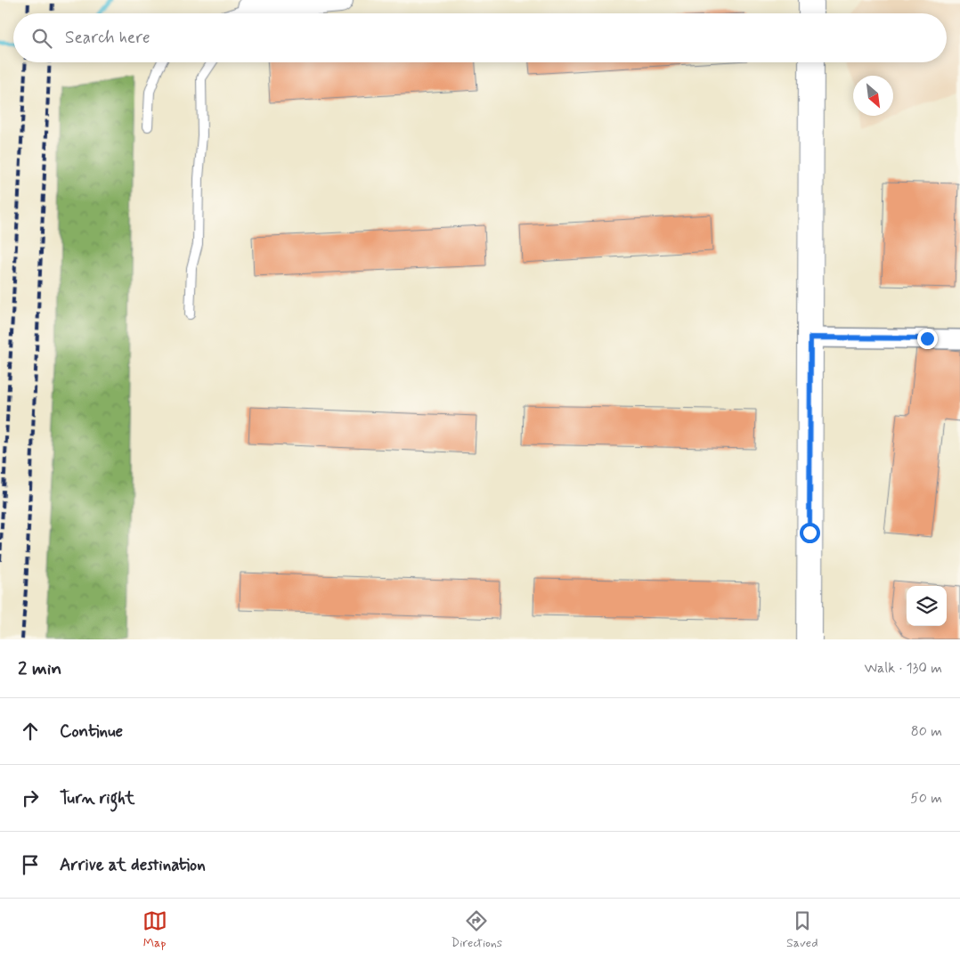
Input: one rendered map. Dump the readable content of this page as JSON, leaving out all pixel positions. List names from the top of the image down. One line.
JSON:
{"north":"bottom right","page":{"search":"Search here","heading":["2 min","Walk · 130 m"],"list":[["Continue","80 m"],["Turn right","50 m"],"Arrive at destination"],"nav":["Map","Directions","Saved"]}}
